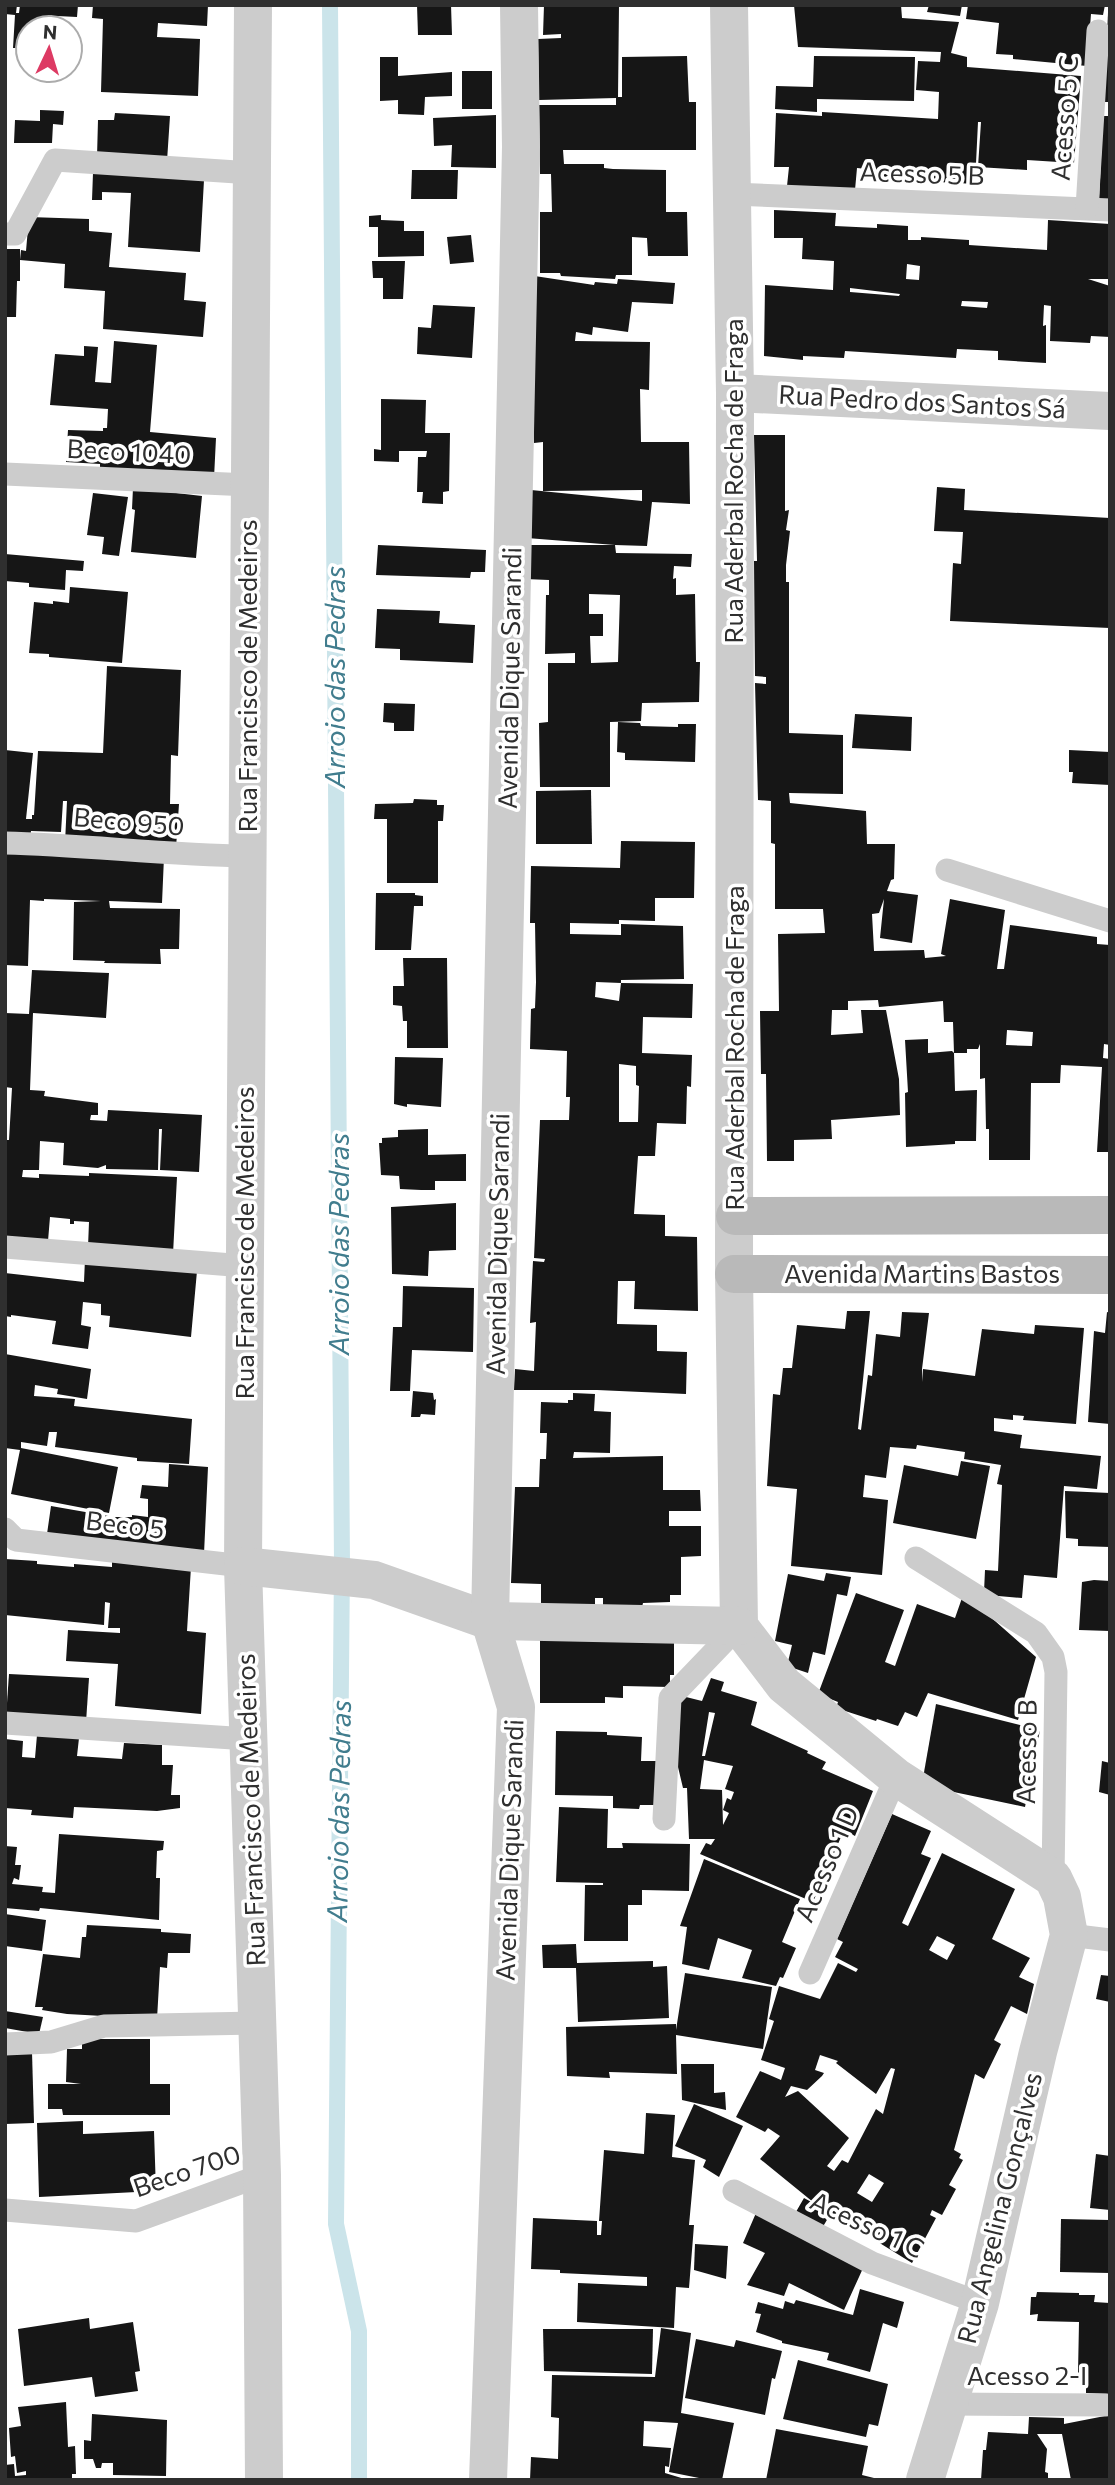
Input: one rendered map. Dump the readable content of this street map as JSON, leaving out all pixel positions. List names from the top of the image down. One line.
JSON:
{"streets":{"street":["Rua Pedro dos Santos Sá","Rua Aderbal Rocha de Fraga","Rua Francisco de Medeiros","Avenida Dique Sarandi","Avenida Martins Bastos","Rua Angelina Gonçalves"],"lane":["Acesso 5 C","Acesso 5 B","Beco 1040","Beco 950","Beco 5","Acesso B","Acesso 1 D","Beco 700","Acesso 1 C","Acesso 2-I"]},"crossings":[["Acesso 5 C","Acesso 5 B"],["Acesso 5 B","Rua Aderbal Rocha de Fraga"],["Rua Pedro dos Santos Sá","Rua Aderbal Rocha de Fraga"],["Beco 1040","Rua Francisco de Medeiros"],["Rua Aderbal Rocha de Fraga","Avenida Martins Bastos"],["Rua Francisco de Medeiros","Beco 950"],["Rua Francisco de Medeiros","Beco 5"],["Rua Francisco de Medeiros","Beco 700"],["Rua Angelina Gonçalves","Acesso 1 C"],["Rua Angelina Gonçalves","Acesso 2-I"]],"water":["Arroio das Pedras"],"north":"top"}
